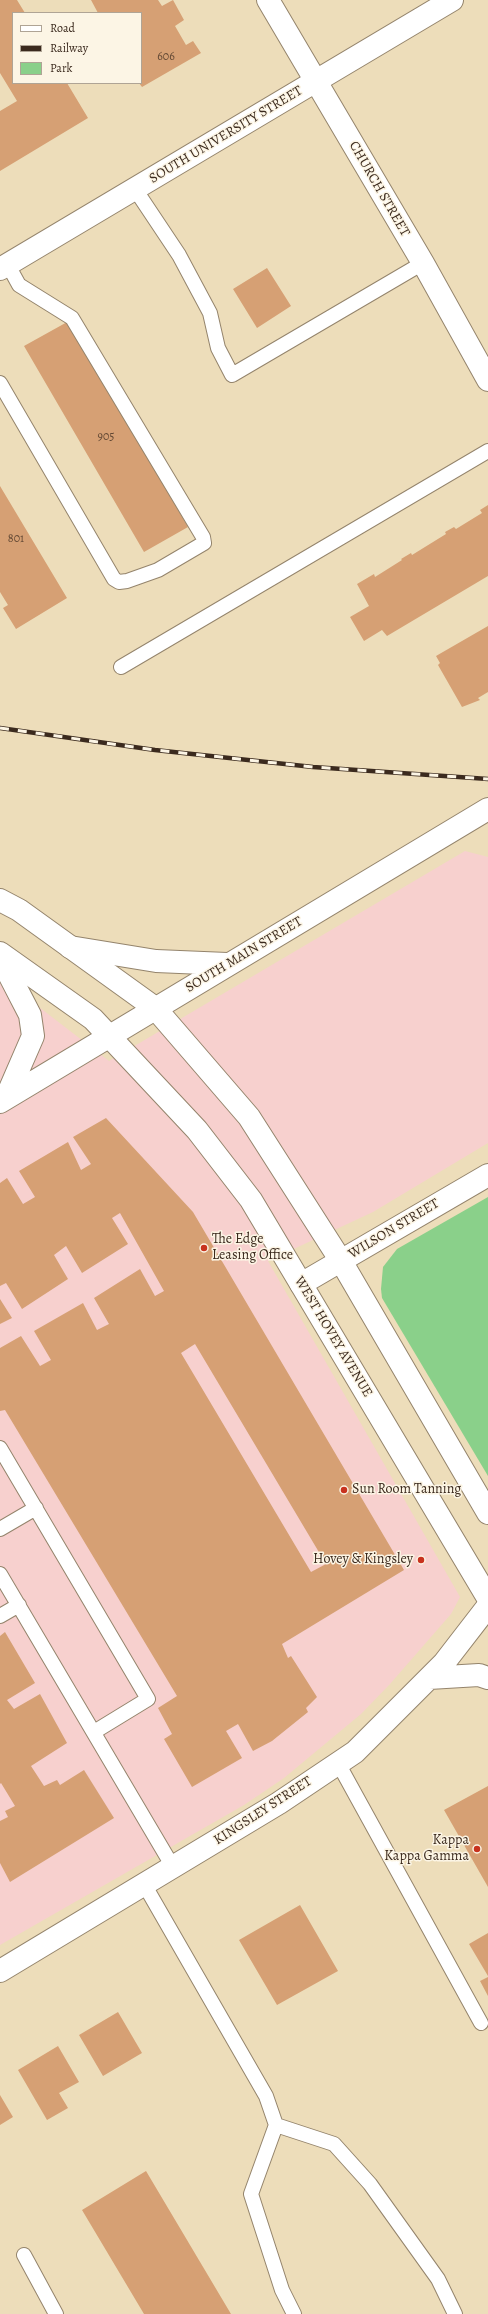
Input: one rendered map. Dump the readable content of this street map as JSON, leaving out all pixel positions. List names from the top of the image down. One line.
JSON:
{"streets":{"main road":["SOUTH UNIVERSITY STREET","CHURCH STREET","SOUTH MAIN STREET","WILSON STREET","WEST HOVEY AVENUE","KINGSLEY STREET"]},"crossings":[["SOUTH UNIVERSITY STREET","CHURCH STREET"],["SOUTH MAIN STREET","WEST HOVEY AVENUE"],["WILSON STREET","WEST HOVEY AVENUE"]],"places":["The Edge Leasing Office","Sun Room Tanning","Hovey & Kingsley","Kappa Kappa Gamma"],"house_numbers":["606","905","801"],"legend":["Road","Railway","Park"]}
